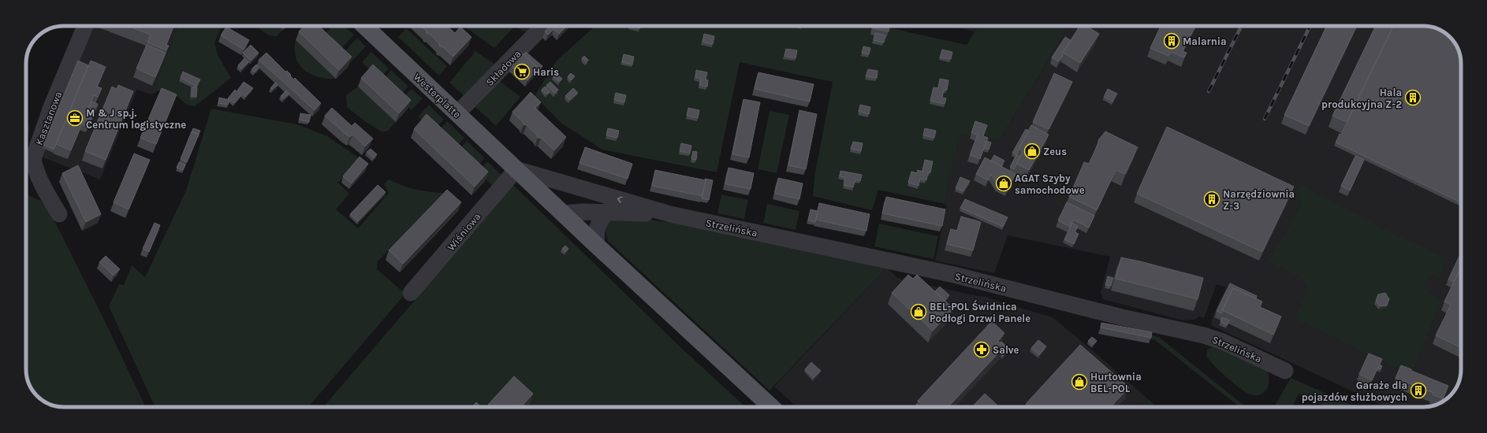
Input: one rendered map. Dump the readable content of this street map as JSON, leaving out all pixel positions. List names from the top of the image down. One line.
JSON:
{"streets":{"main road":["Westerplatte"],"street":["Składowa","Kasztanowa","Strzelińska","Wiśniowa"]},"crossings":[["Składowa","Westerplatte"],["Westerplatte","Strzelińska"],["Westerplatte","Wiśniowa"],["Strzelińska","Wiśniowa"]],"places":{"building":["Malarnia","Hala produkcyjna Z-2","Narzędziownia Z-3","Garaże dla pojazdów służbowych"],"supermarket":["Haris"],"office":["M & J sp.j. Centrum logistyczne"],"shop":["Zeus","AGAT Szyby samochodowe","BEL-POL Świdnica Podłogi Drzwi Panele","Hurtownia BEL-POL"],"pharmacy":["Salve"]}}
